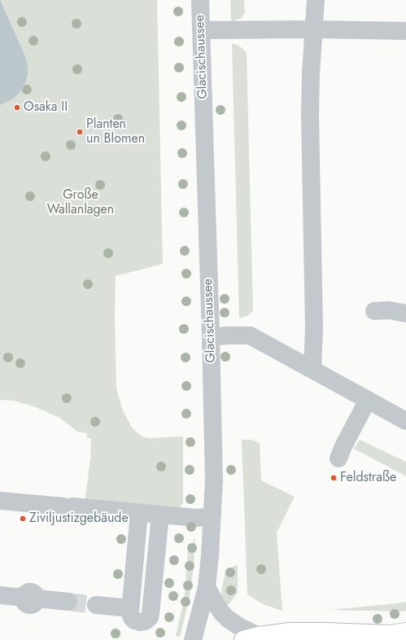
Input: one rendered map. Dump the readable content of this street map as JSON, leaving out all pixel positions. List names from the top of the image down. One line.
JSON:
{"streets":{"street":["Glacischaussee"]},"parks":["Große Wallanlagen"],"places":["Osaka II","Planten un Blomen","Feldstraße","Ziviljustizgebäude"]}
